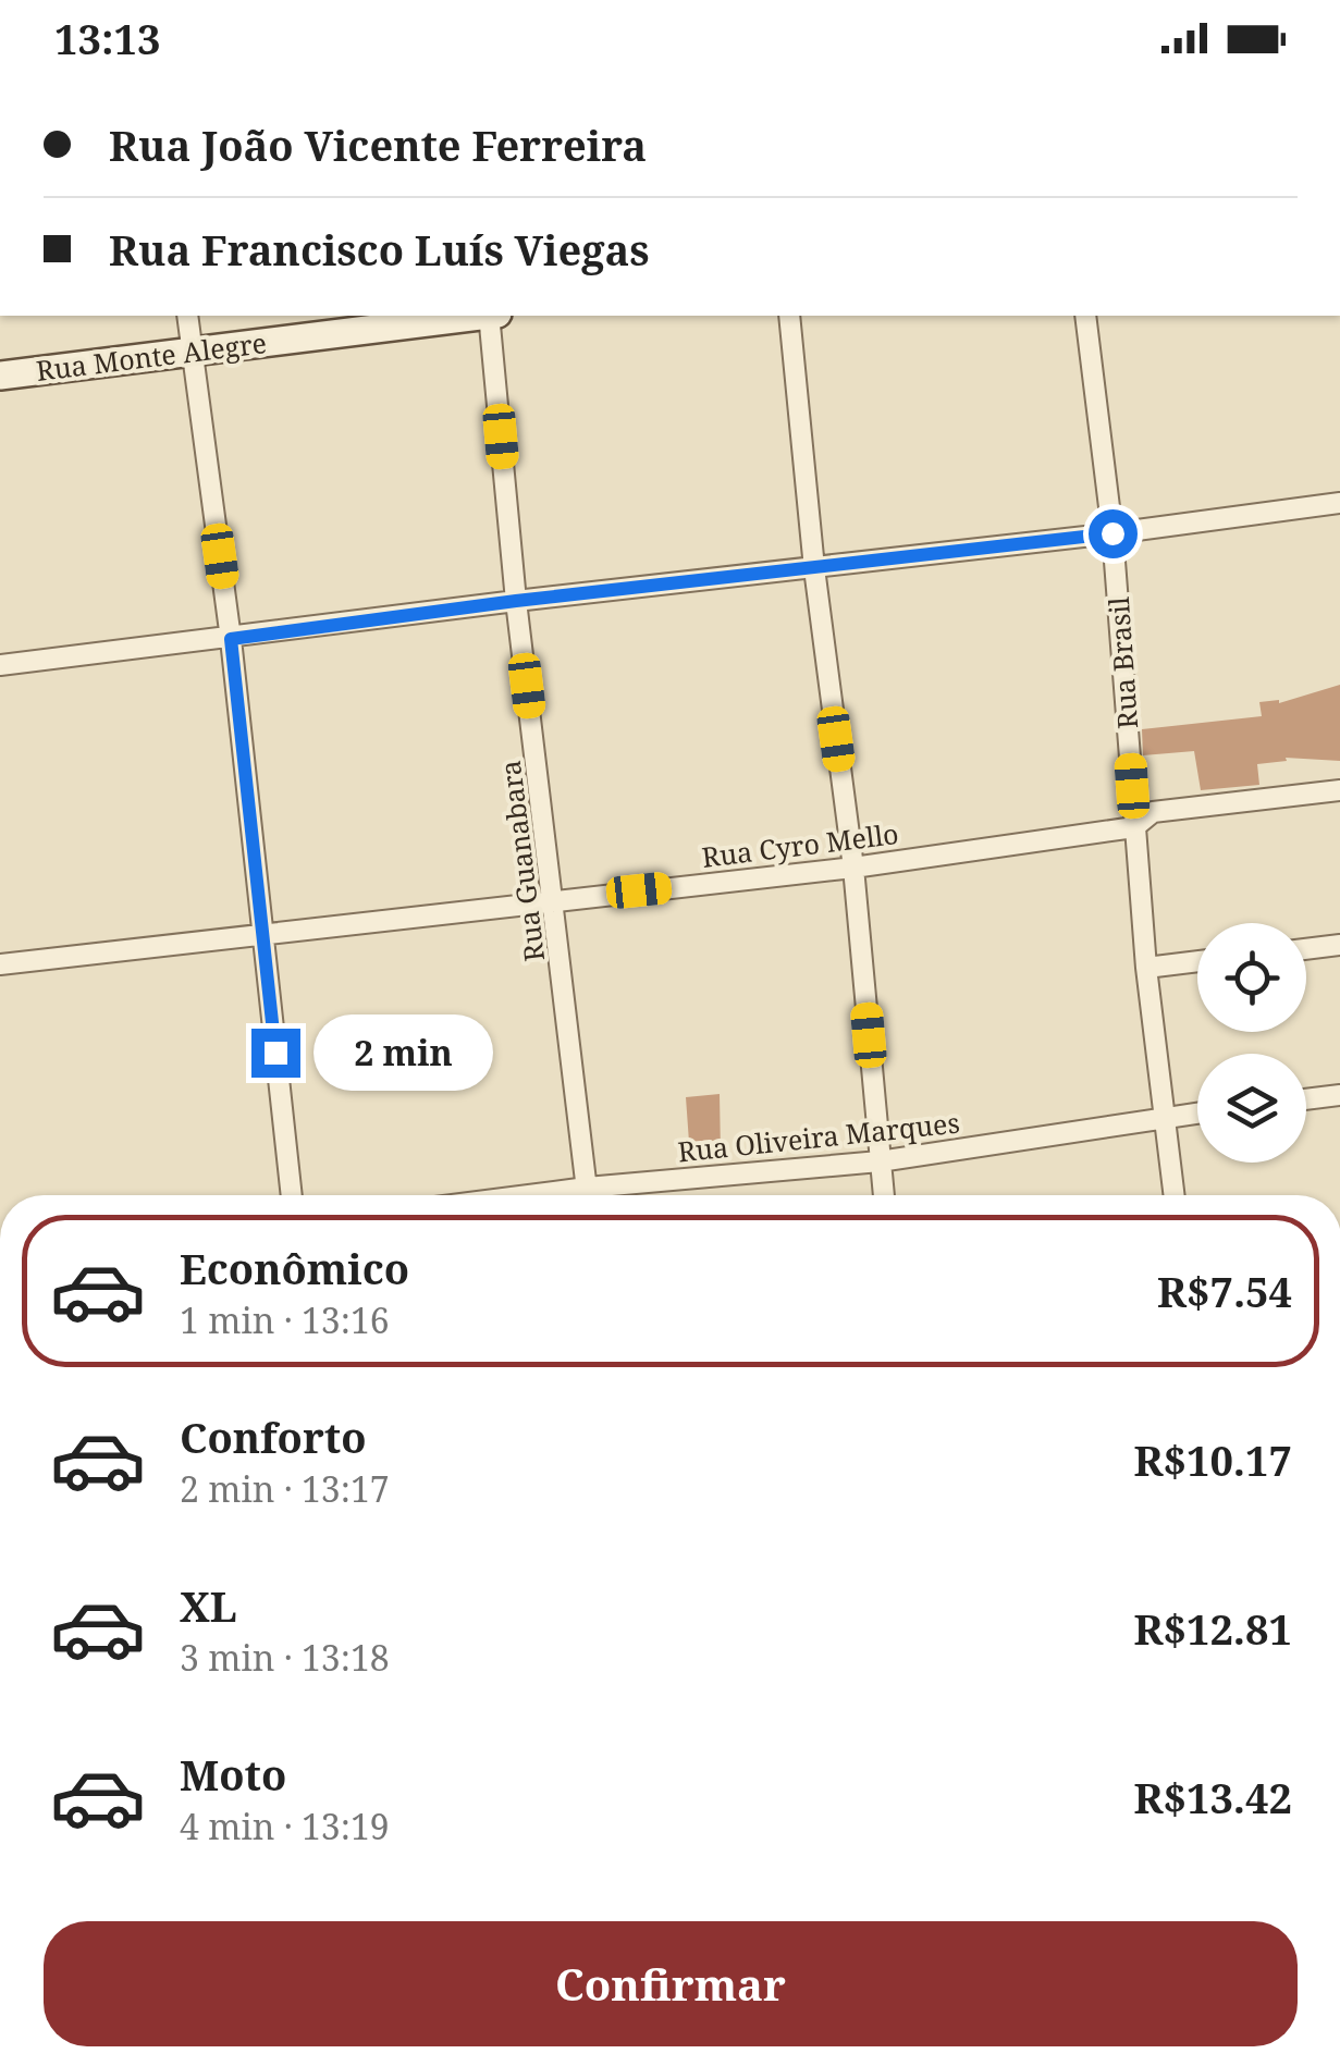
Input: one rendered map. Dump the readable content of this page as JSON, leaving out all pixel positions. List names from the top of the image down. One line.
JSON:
{"streets":{"street":["Rua Monte Alegre","Rua Brasil","Rua Cyro Mello","Rua Guanabara","Rua Oliveira Marques"]},"crossings":[["Rua Brasil","Rua Cyro Mello"],["Rua Brasil","Rua Oliveira Marques"],["Rua Cyro Mello","Rua Guanabara"]],"page":{"status":"13:13","banner":["Rua João Vicente Ferreira","Rua Francisco Luís Viegas"],"bubble":"2 min","list":[{"name":"Econômico","note":"1 min · 13:16","value":"R$7.54"},{"name":"Conforto","note":"2 min · 13:17","value":"R$10.17"},{"name":"XL","note":"3 min · 13:18","value":"R$12.81"},{"name":"Moto","note":"4 min · 13:19","value":"R$13.42"}],"buttons":"Confirmar"}}
